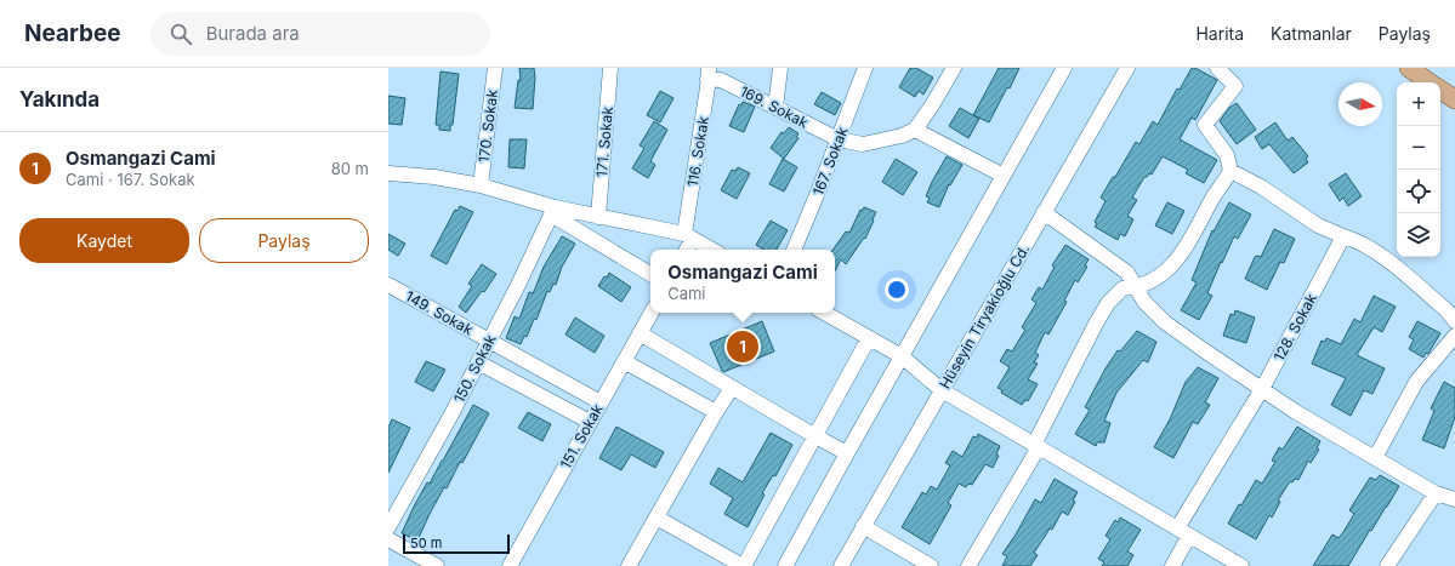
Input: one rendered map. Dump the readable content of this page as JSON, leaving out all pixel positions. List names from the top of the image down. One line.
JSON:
{"streets":{"street":["169. Sokak","170. Sokak","171. Sokak","116. Sokak","167. Sokak","149. Sokak","Hüseyin Tiryakioğlu Cd.","128. Sokak","150. Sokak","151. Sokak"]},"crossings":[["169. Sokak","116. Sokak"],["169. Sokak","167. Sokak"],["149. Sokak","150. Sokak"],["149. Sokak","151. Sokak"]],"scale_bar":"50 m","north":"right","page":{"header":"Nearbee","search":"Burada ara","nav":["Harita","Katmanlar","Paylaş"],"heading":"Yakında","map_buttons":["+","−"],"list":[{"mark":"1","name":"Osmangazi Cami","note":"Cami · 167. Sokak","value":"80 m"}],"buttons":["Kaydet","Paylaş"],"popup":["Osmangazi Cami","Cami"],"pins":"1","scale":"50 m"}}
